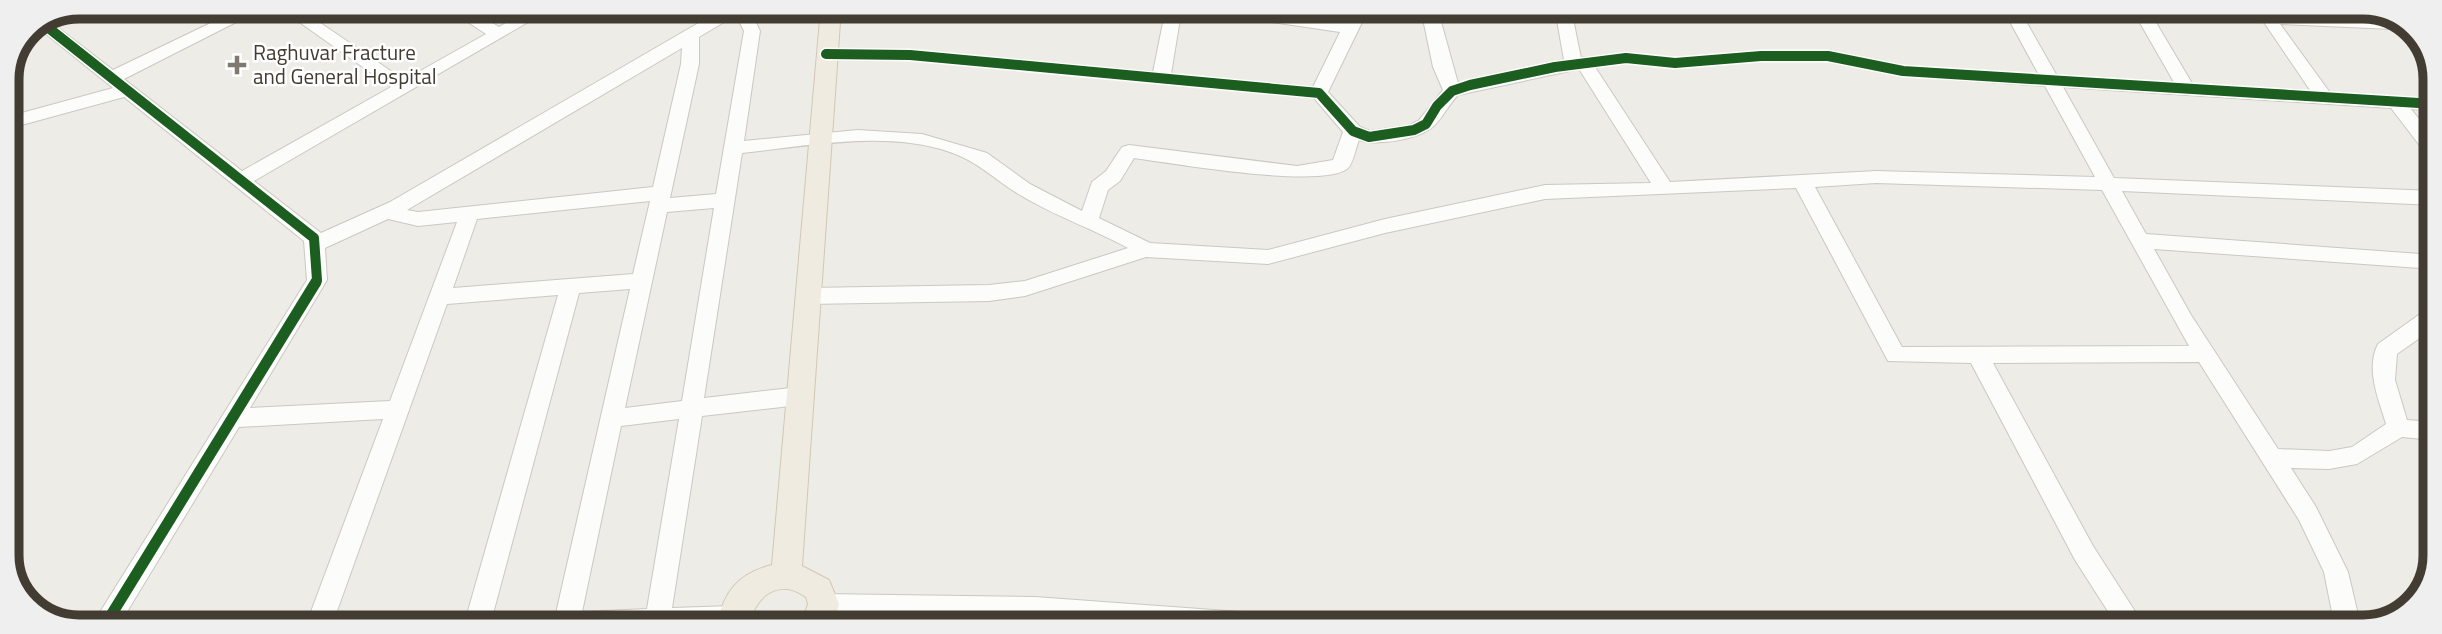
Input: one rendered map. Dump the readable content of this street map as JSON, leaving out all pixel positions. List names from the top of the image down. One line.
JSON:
{"places":{"health":["Raghuvar Fracture and General Hospital"]}}
